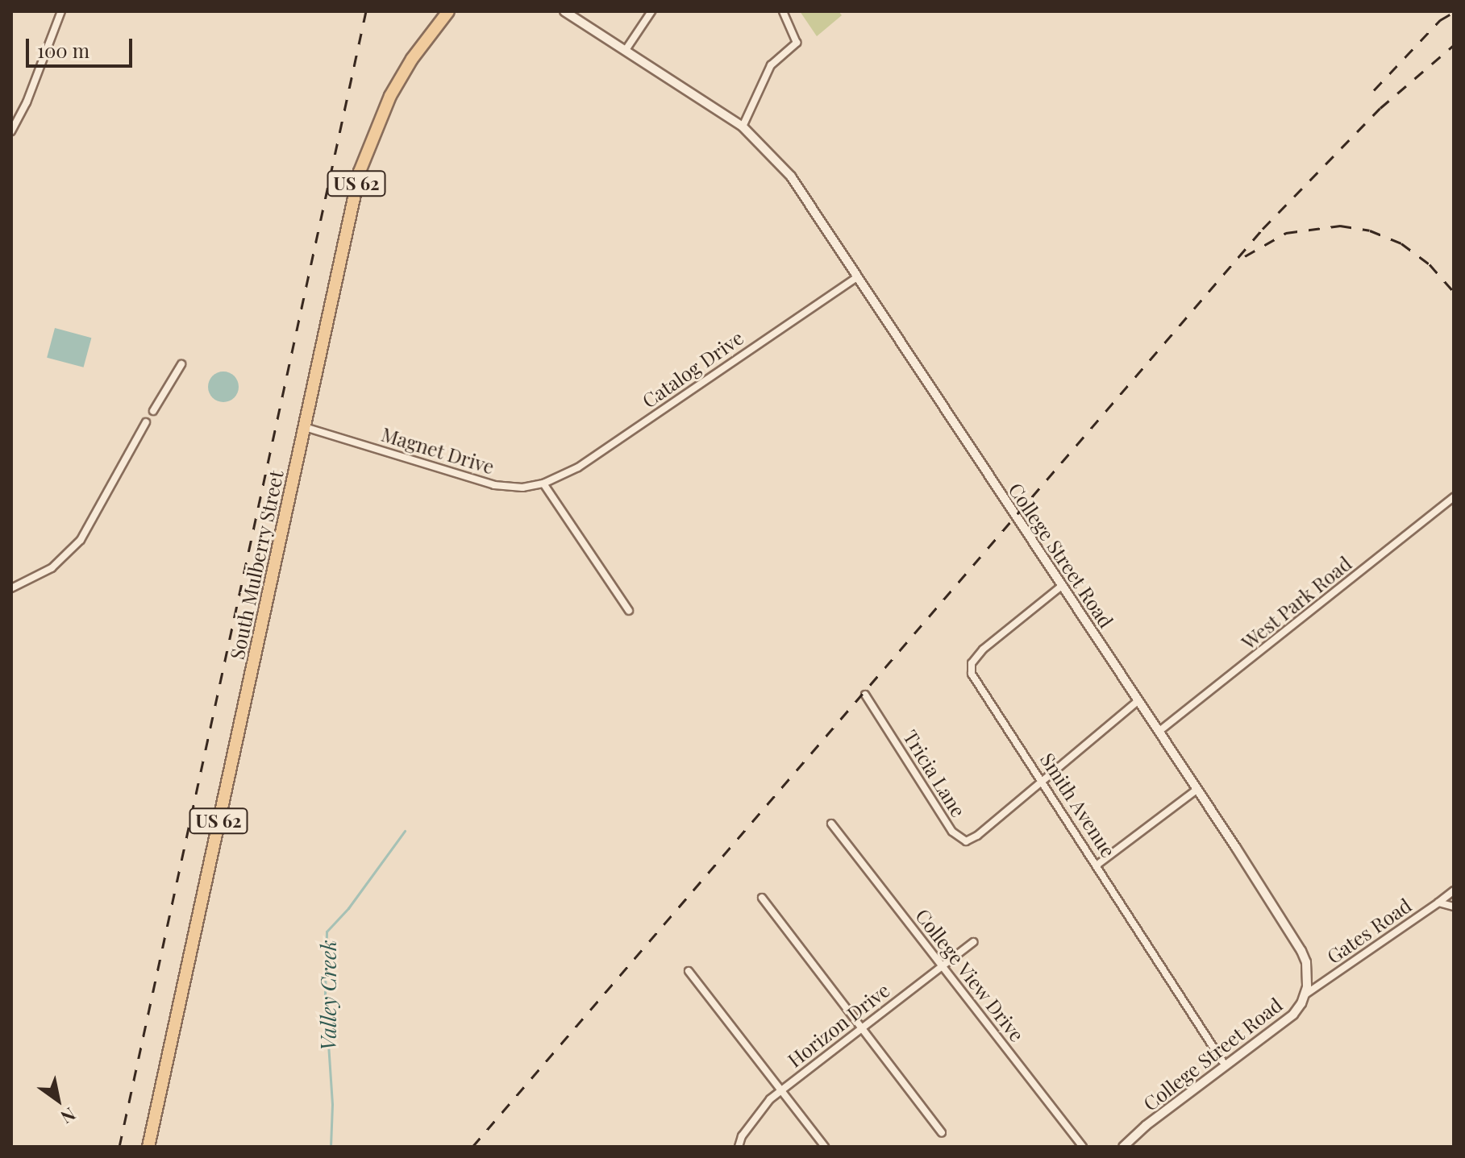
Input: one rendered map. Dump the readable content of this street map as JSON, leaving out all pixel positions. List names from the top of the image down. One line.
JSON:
{"streets":{"main road":["US 62","South Mulberry Street"],"street":["Catalog Drive","Magnet Drive","College Street Road","West Park Road","Tricia Lane","Smith Avenue","Gates Road","College View Drive","Horizon Drive"]},"crossings":[["Catalog Drive","Magnet Drive"],["Catalog Drive","College Street Road"],["Magnet Drive","South Mulberry Street"],["College Street Road","West Park Road"],["College Street Road","Tricia Lane"],["College Street Road","Smith Avenue"],["College Street Road","Gates Road"],["Tricia Lane","Smith Avenue"],["College View Drive","Horizon Drive"]],"water":["Valley Creek"],"scale_bar":"100 m","north":"bottom right"}
